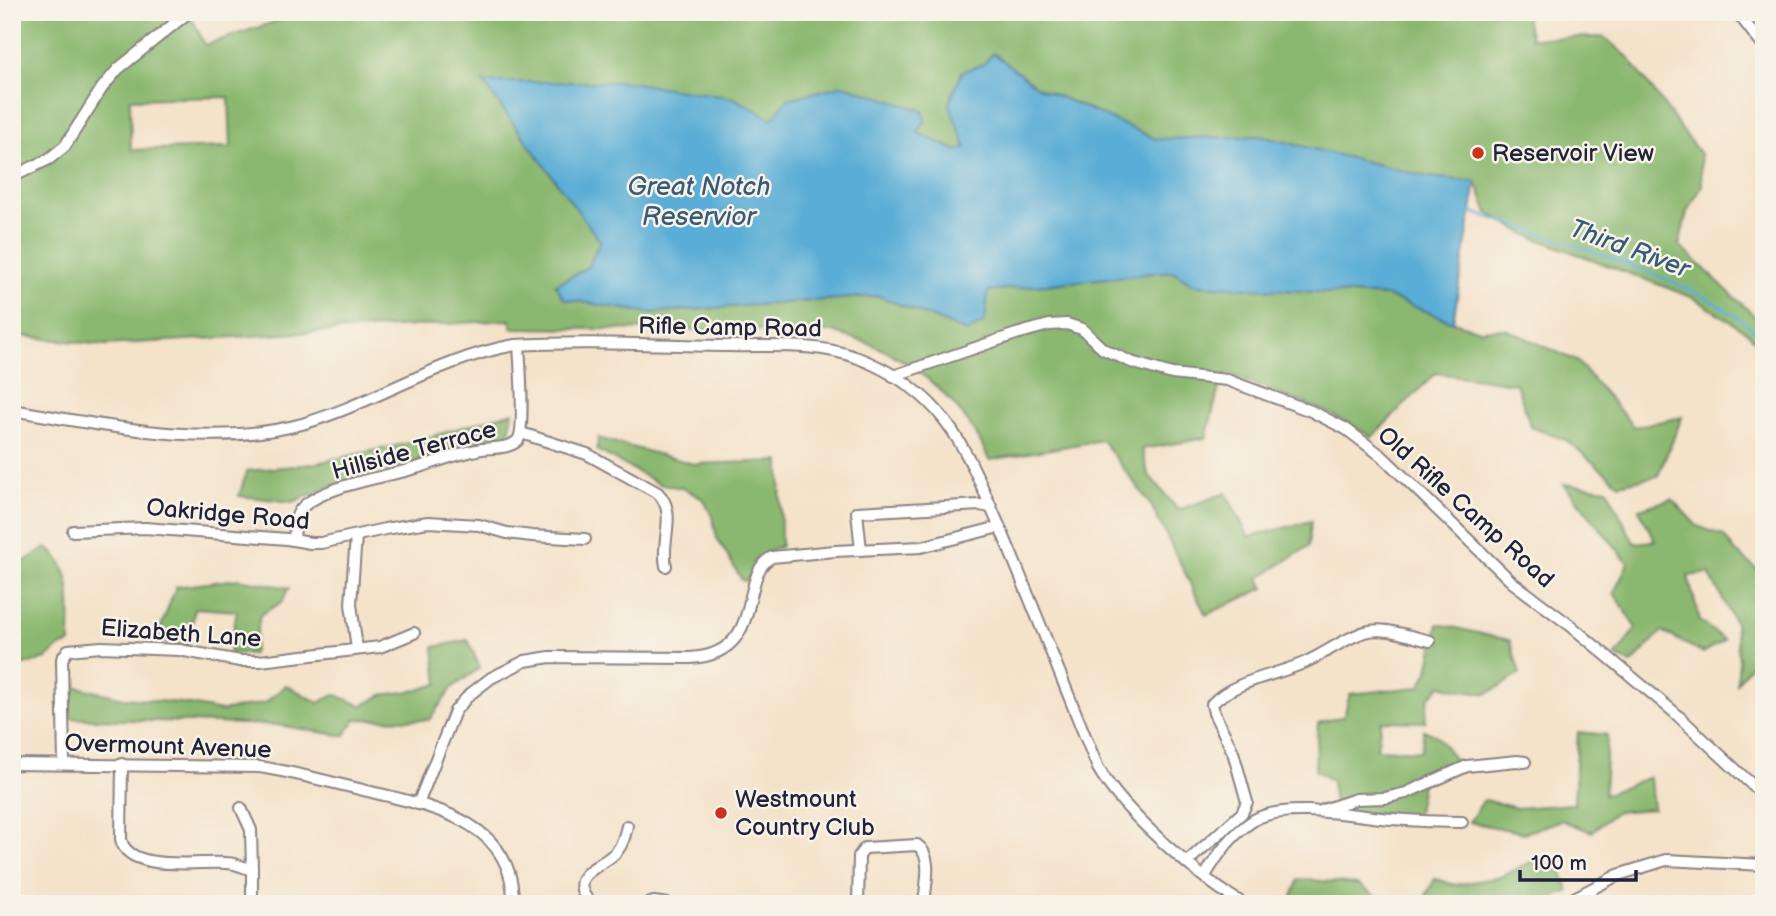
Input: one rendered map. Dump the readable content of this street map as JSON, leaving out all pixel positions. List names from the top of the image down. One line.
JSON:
{"streets":{"street":["Rifle Camp Road","Hillside Terrace","Old Rifle Camp Road","Oakridge Road","Elizabeth Lane","Overmount Avenue"]},"crossings":[["Rifle Camp Road","Hillside Terrace"],["Rifle Camp Road","Old Rifle Camp Road"],["Hillside Terrace","Oakridge Road"],["Elizabeth Lane","Overmount Avenue"]],"water":["Great Notch Reservior","Third River"],"places":["Reservoir View","Westmount Country Club"],"scale_bar":"100 m"}
